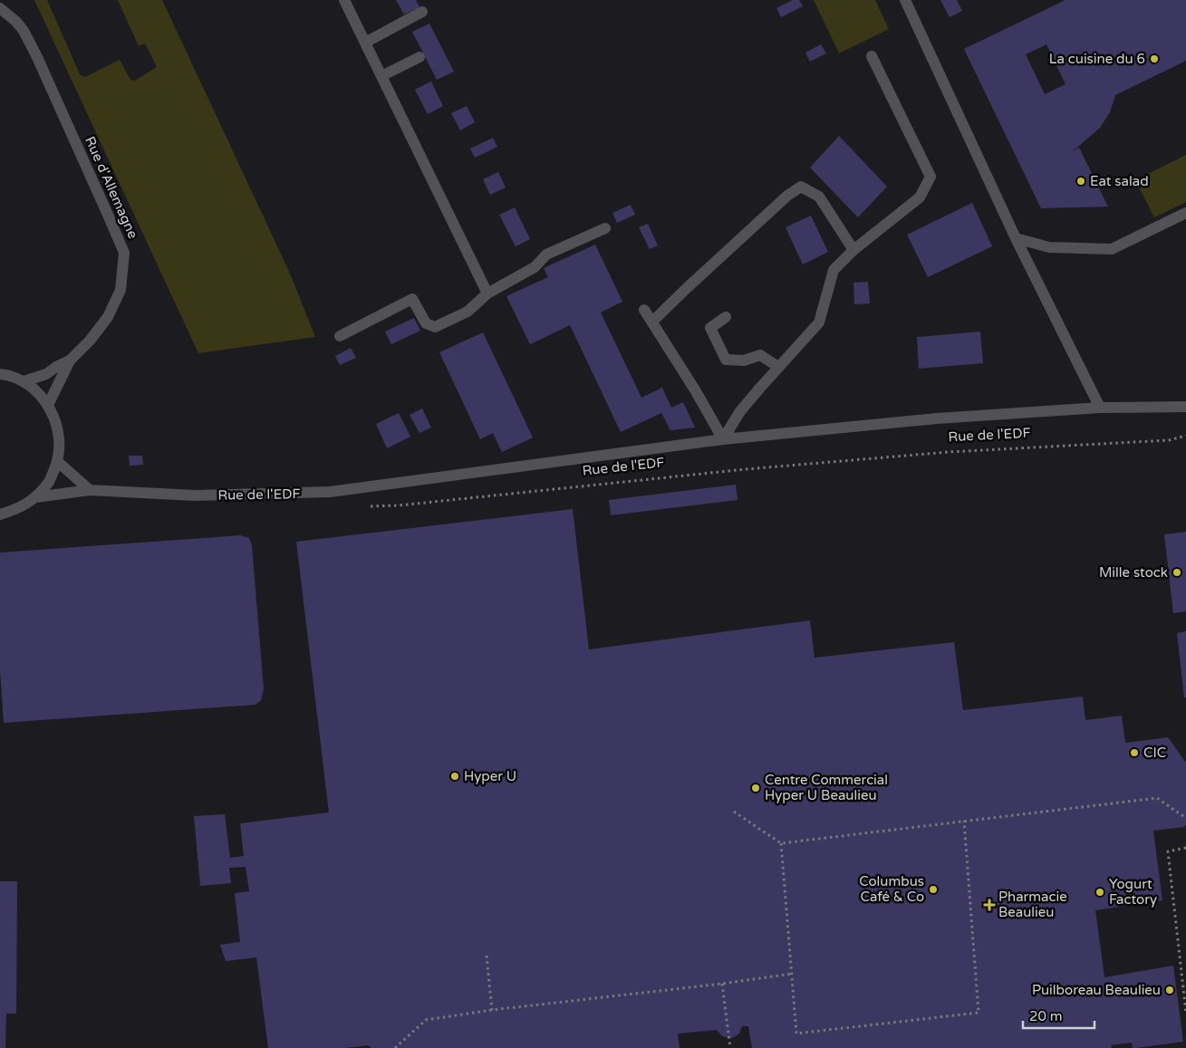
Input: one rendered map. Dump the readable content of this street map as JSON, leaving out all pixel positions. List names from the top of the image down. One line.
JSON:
{"streets":{"street":["Rue d'Allemagne","Rue de l'EDF"]},"places":{"other":["La cuisine du 6","Eat salad","Mille stock","CIC","Hyper U","Centre Commercial Hyper U Beaulieu","Columbus Café & Co","Yogurt Factory","Puilboreau Beaulieu"],"health":["Pharmacie Beaulieu"]},"scale_bar":"20 m"}
